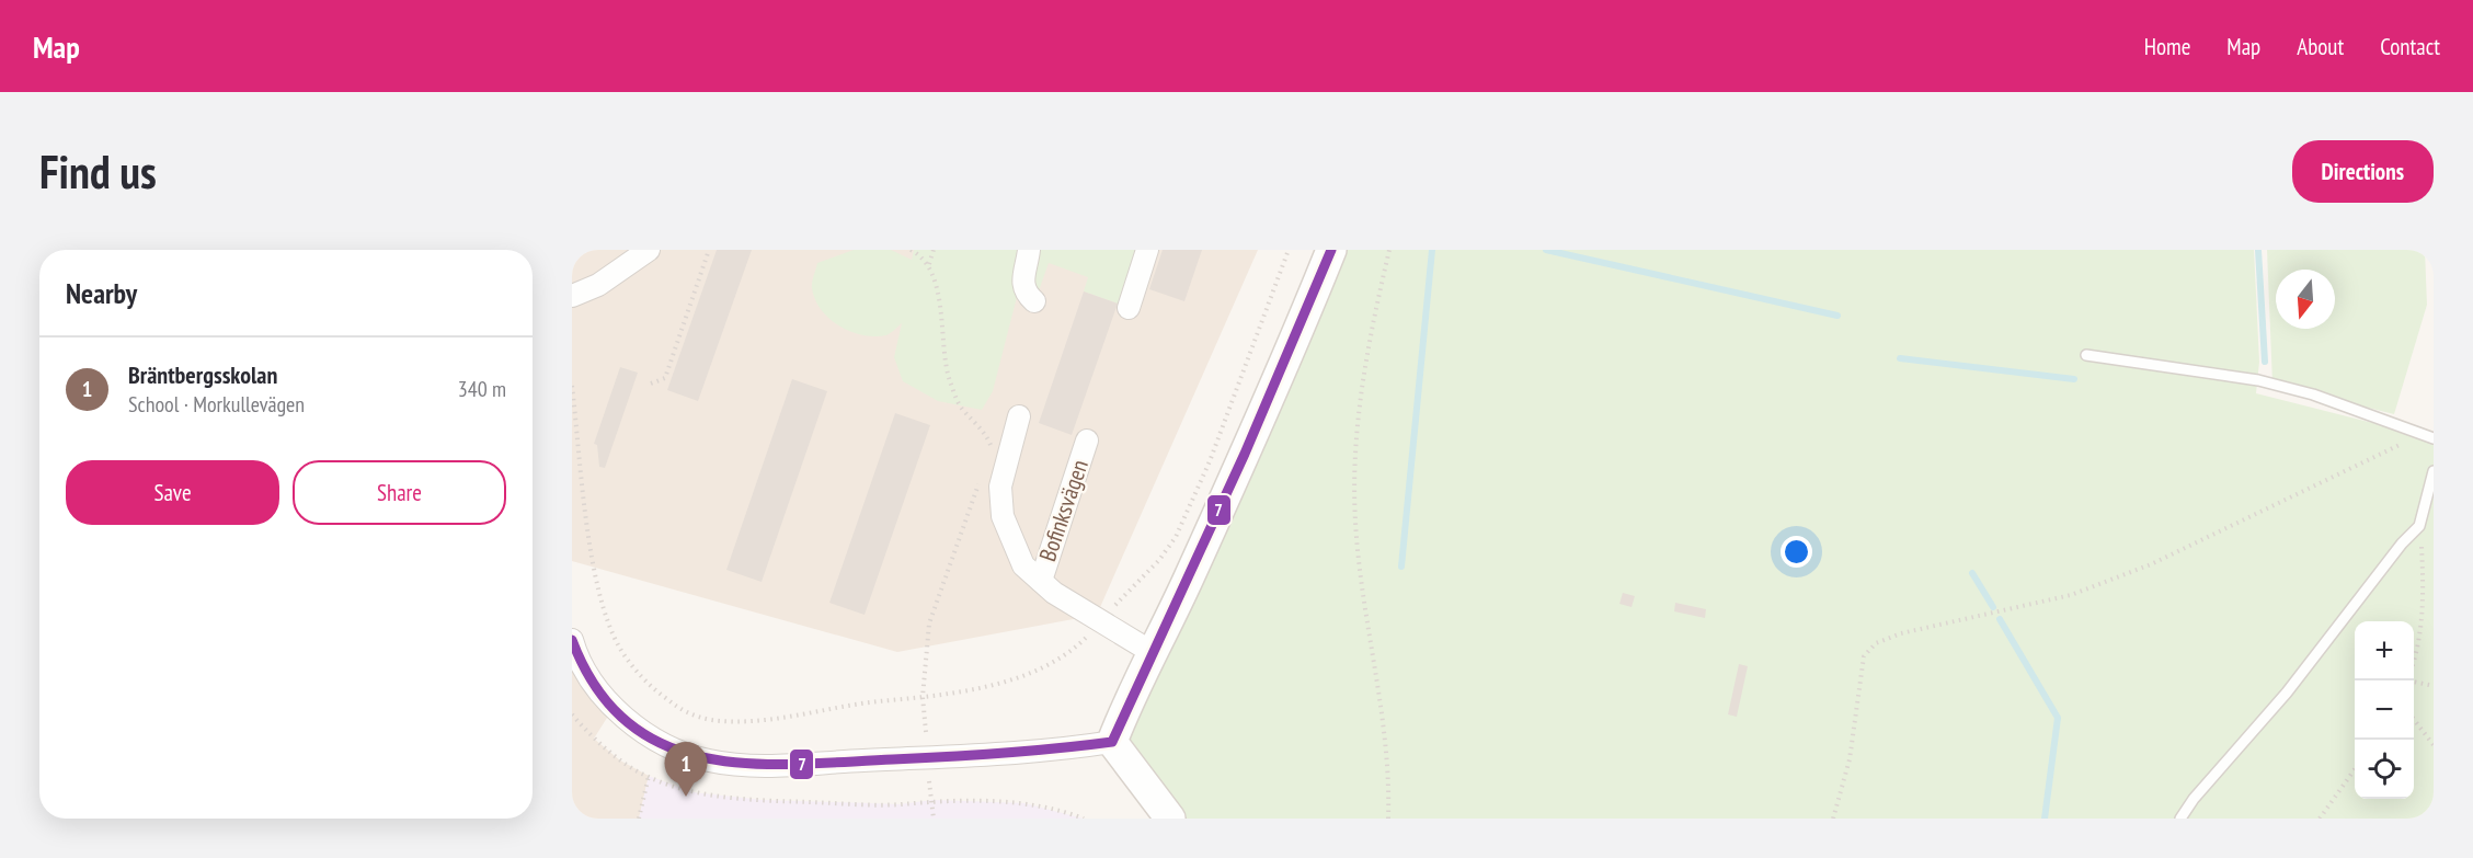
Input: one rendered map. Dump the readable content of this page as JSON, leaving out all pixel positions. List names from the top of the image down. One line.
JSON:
{"streets":{"street":["Bofinksvägen"]},"lines":["transit line 7"],"north":"bottom","page":{"header":"Map","nav":["Home","Map","About","Contact"],"buttons":["Directions",["Save","Share"]],"title":"Find us","heading":"Nearby","list":[{"mark":"1","name":"Bräntbergsskolan","note":"School · Morkullevägen","value":"340 m"}],"map_buttons":["+","−"],"pins":"1"}}
